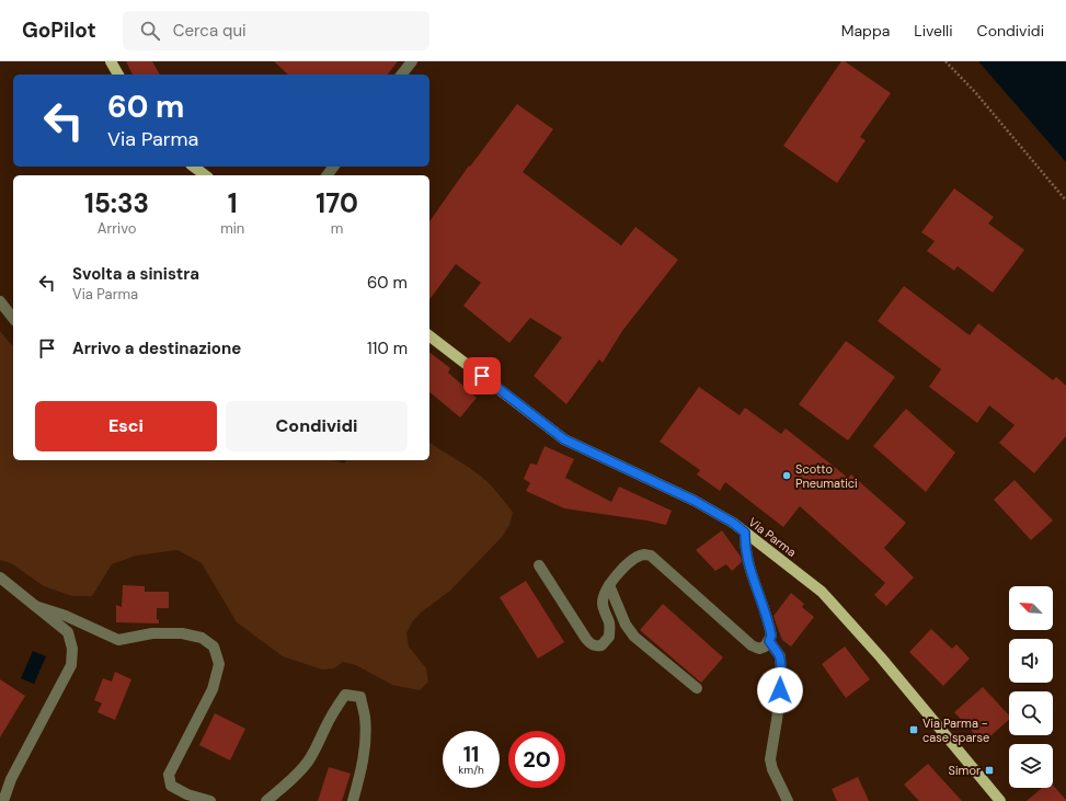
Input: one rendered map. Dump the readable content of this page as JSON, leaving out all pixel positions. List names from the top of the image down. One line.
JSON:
{"streets":{"main road":["Via Parma"]},"places":{"other":["Scotto Pneumatici"],"transit":["Via Parma - case sparse","Simor"]},"north":"top left","page":{"header":"GoPilot","search":"Cerca qui","nav":["Mappa","Livelli","Condividi"],"turn":["60 m","Via Parma"],"eta":["15:33","Arrivo","1","min","170","m"],"list":[{"name":"Svolta a sinistra","note":"Via Parma","value":"60 m"},{"name":"Arrivo a destinazione","value":"110 m"}],"buttons":["Esci","Condividi"],"speed":"11 km/h","limit":"20"}}
